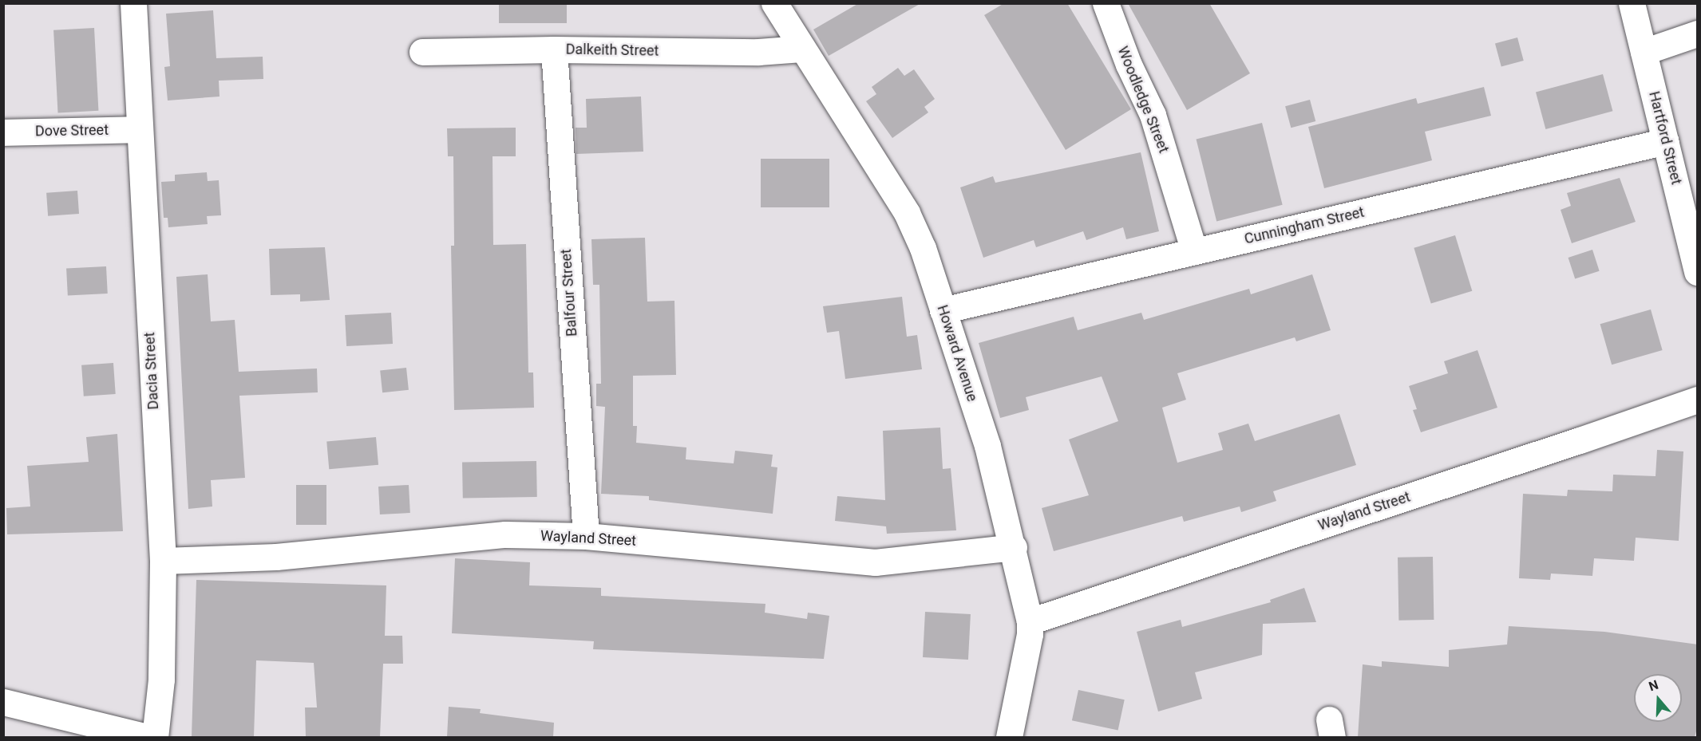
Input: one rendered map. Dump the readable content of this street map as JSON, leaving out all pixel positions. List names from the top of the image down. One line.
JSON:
{"streets":{"street":["Dalkeith Street","Woodledge Street","Dove Street","Hartford Street","Cunningham Street","Balfour Street","Howard Avenue","Dacia Street","Wayland Street"]},"crossings":[["Dalkeith Street","Balfour Street"],["Dalkeith Street","Howard Avenue"],["Woodledge Street","Cunningham Street"],["Dove Street","Dacia Street"],["Hartford Street","Cunningham Street"],["Cunningham Street","Howard Avenue"],["Balfour Street","Wayland Street"],["Howard Avenue","Wayland Street"],["Dacia Street","Wayland Street"]],"north":"top"}
